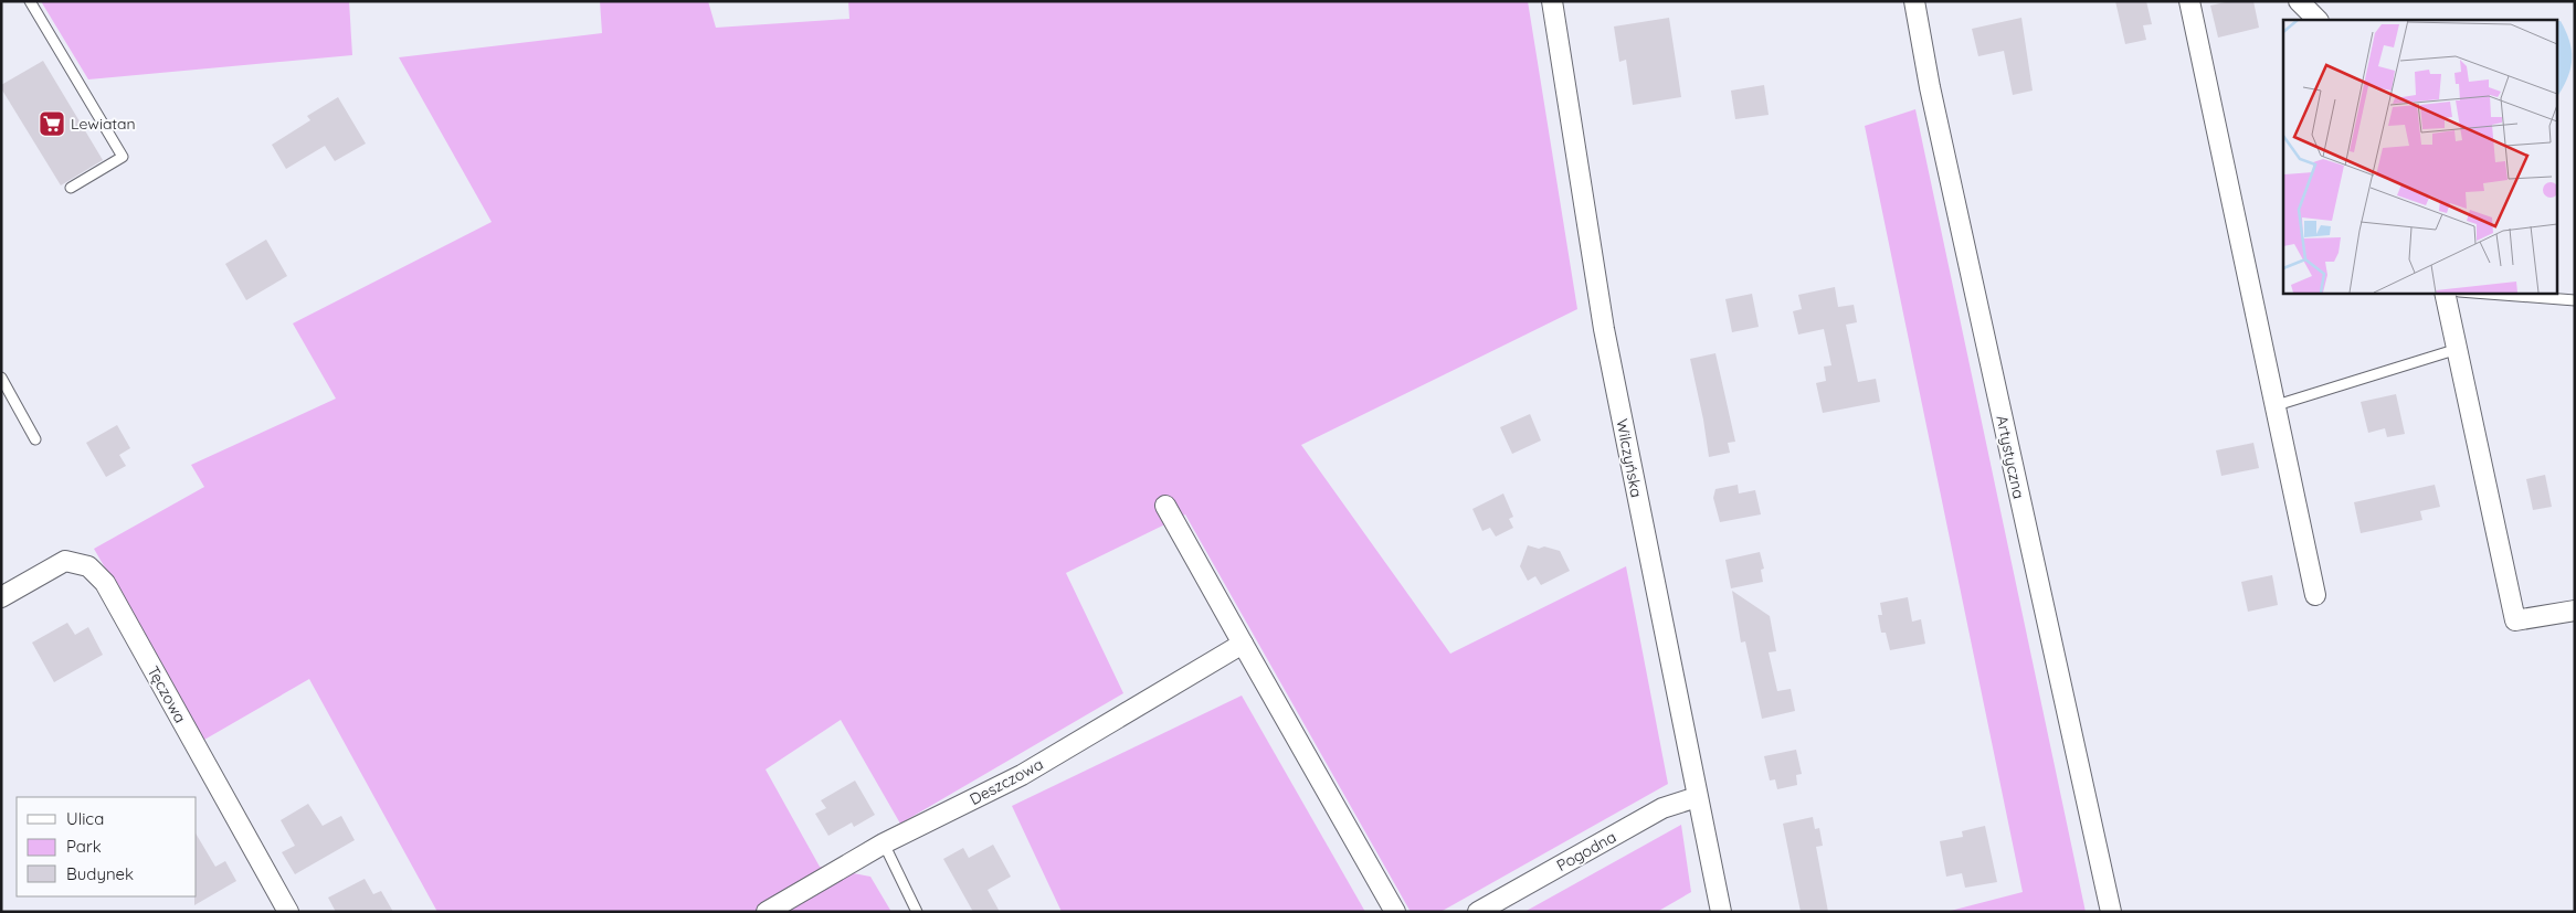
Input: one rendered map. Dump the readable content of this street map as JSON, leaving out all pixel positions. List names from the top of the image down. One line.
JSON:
{"streets":{"street":["Artystyczna","Wilczyńska","Tęczowa","Deszczowa","Pogodna"]},"crossings":[["Wilczyńska","Pogodna"]],"places":{"supermarket":["Lewiatan"]},"legend":["Ulica","Park","Budynek"]}
